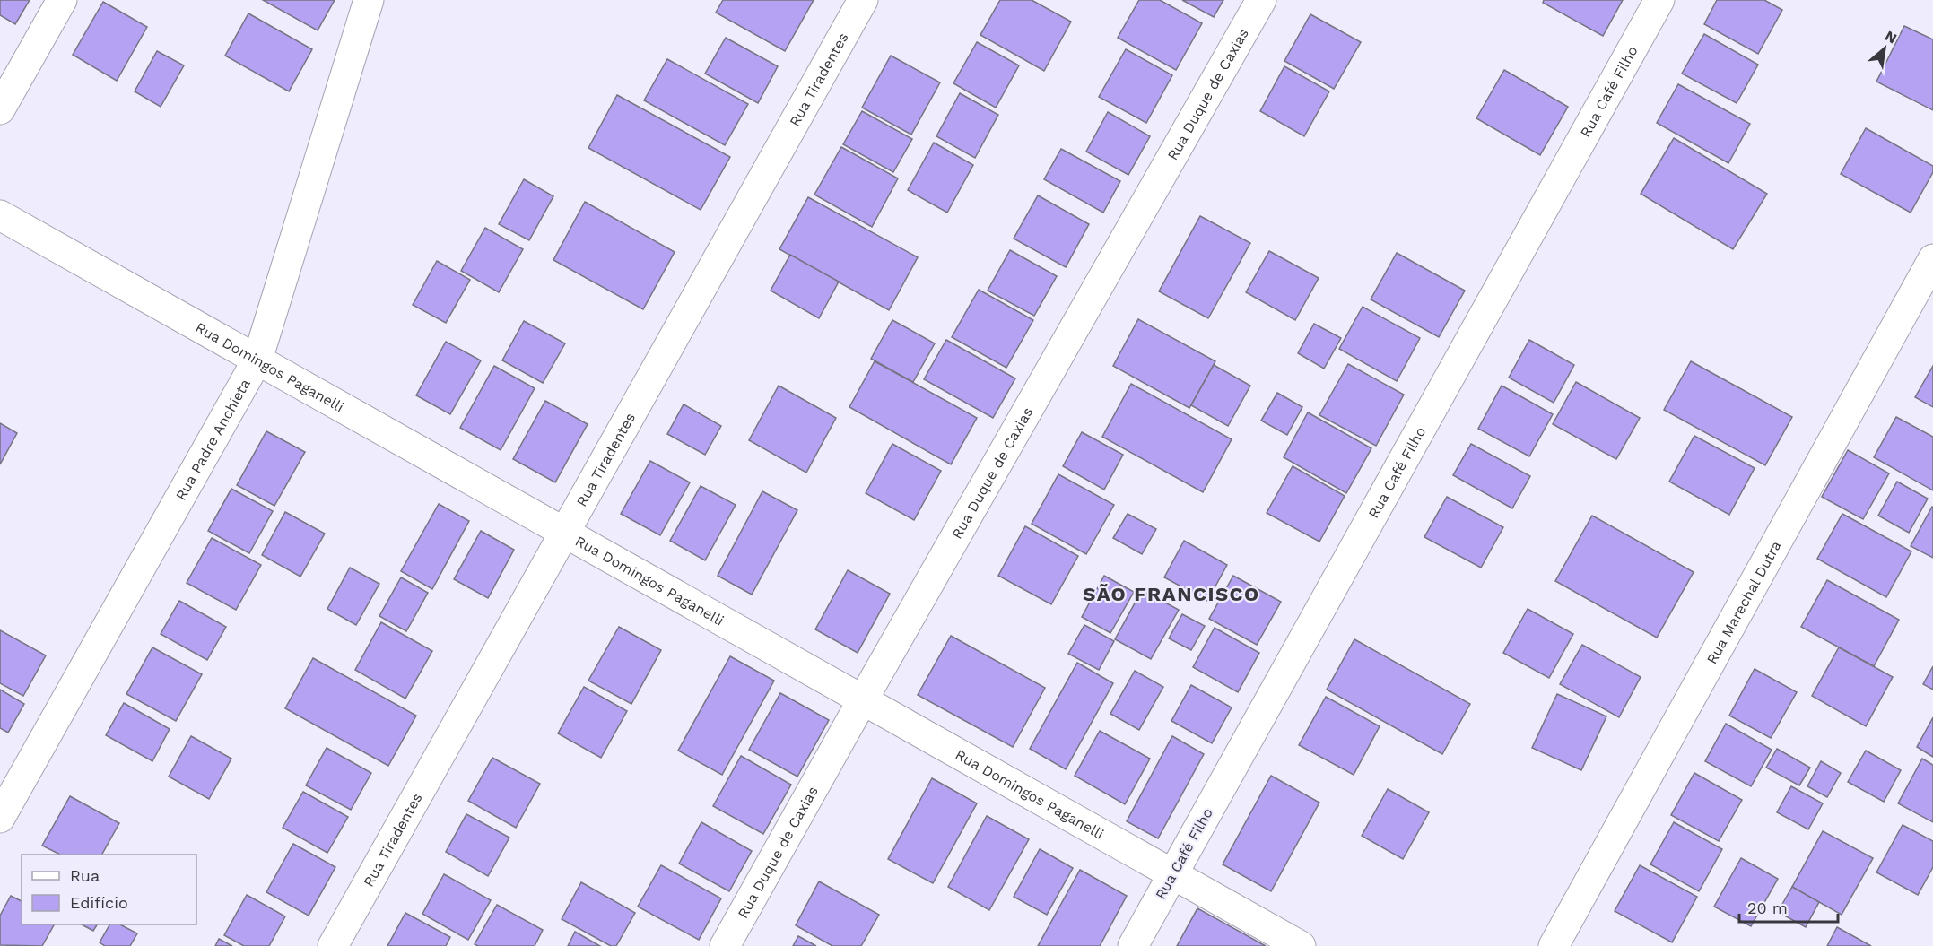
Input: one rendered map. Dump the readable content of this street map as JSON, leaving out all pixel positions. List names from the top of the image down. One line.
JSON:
{"streets":{"street":["Rua Tiradentes","Rua Café Filho","Rua Duque de Caxias","Rua Domingos Paganelli","Rua Padre Anchieta","Rua Marechal Dutra"]},"crossings":[["Rua Tiradentes","Rua Domingos Paganelli"],["Rua Café Filho","Rua Domingos Paganelli"],["Rua Duque de Caxias","Rua Domingos Paganelli"],["Rua Domingos Paganelli","Rua Padre Anchieta"]],"districts":["SÃO FRANCISCO"],"legend":["Rua","Edifício"],"scale_bar":"20 m","north":"top right"}
